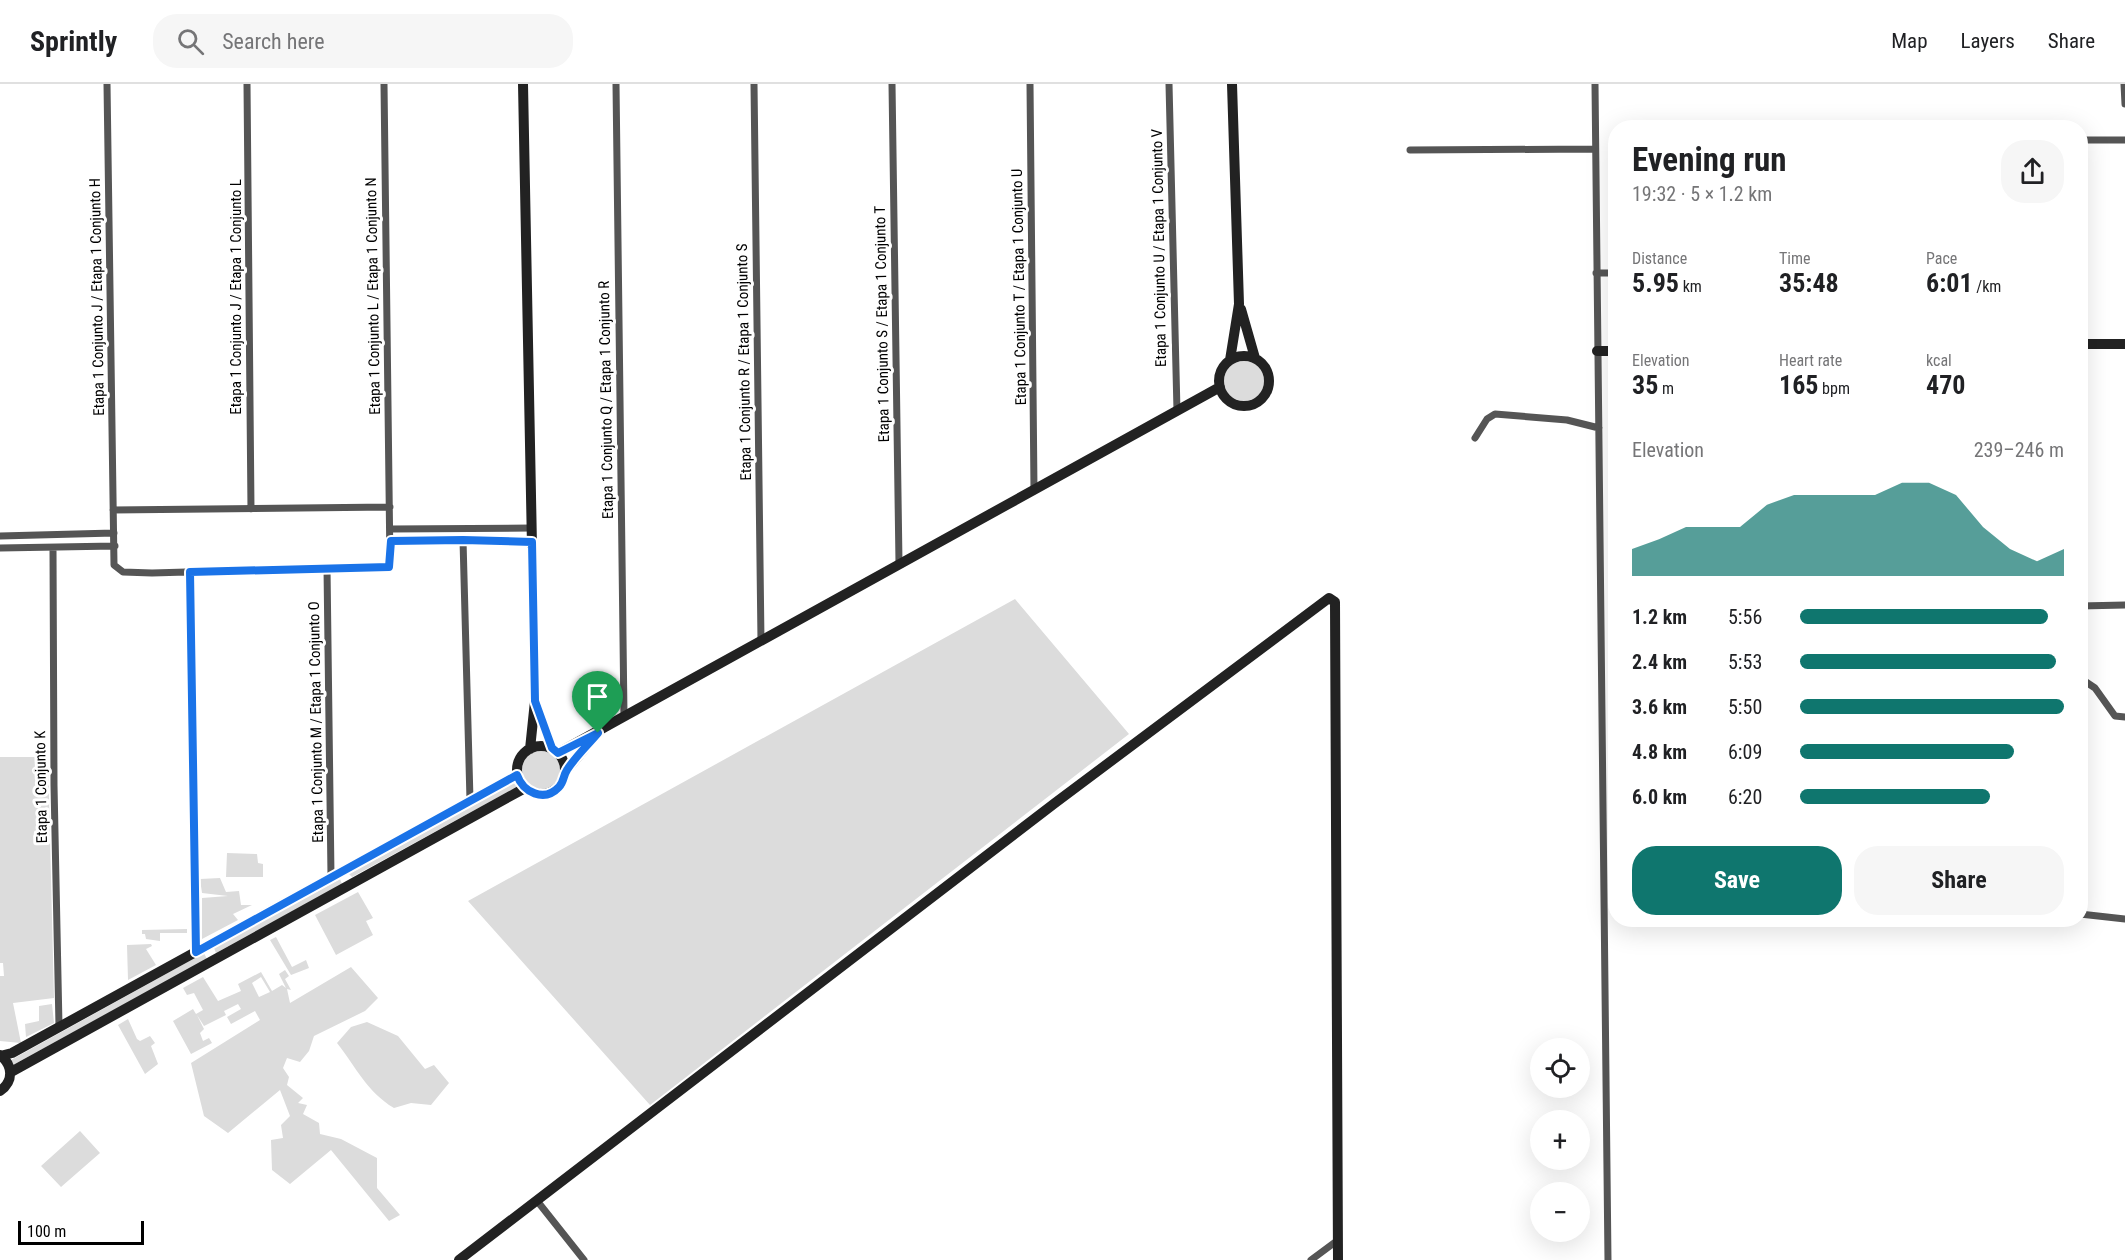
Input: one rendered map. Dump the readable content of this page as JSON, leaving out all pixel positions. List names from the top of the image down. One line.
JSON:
{"streets":{"street":["Etapa 1 Conjunto U / Etapa 1 Conjunto V","Etapa 1 Conjunto T / Etapa 1 Conjunto U","Etapa 1 Conjunto L / Etapa 1 Conjunto N","Etapa 1 Conjunto J / Etapa 1 Conjunto H","Etapa 1 Conjunto J / Etapa 1 Conjunto L","Etapa 1 Conjunto S / Etapa 1 Conjunto T","Etapa 1 Conjunto R / Etapa 1 Conjunto S","Etapa 1 Conjunto Q / Etapa 1 Conjunto R","Etapa 1 Conjunto M / Etapa 1 Conjunto O","Etapa 1 Conjunto K"]},"crossings":[["Etapa 1 Conjunto L / Etapa 1 Conjunto N","Etapa 1 Conjunto M / Etapa 1 Conjunto O"]],"scale_bar":"100 m","page":{"header":"Sprintly","search":"Search here","nav":["Map","Layers","Share"],"heading":["Evening run","19:32 · 5 × 1.2 km"],"stats":[["Distance","5.95 km"],["Time","35:48"],["Pace","6:01 /km"],["Elevation","35 m"],["Heart rate","165 bpm"],["kcal","470"]],"chart":["Elevation","239–246 m"],"list":[{"name":"1.2 km","note":"5:56"},{"name":"2.4 km","note":"5:53"},{"name":"3.6 km","note":"5:50"},{"name":"4.8 km","note":"6:09"},{"name":"6.0 km","note":"6:20"}],"buttons":["Save","Share"],"map_buttons":["+","−"],"scale":"100 m"}}
